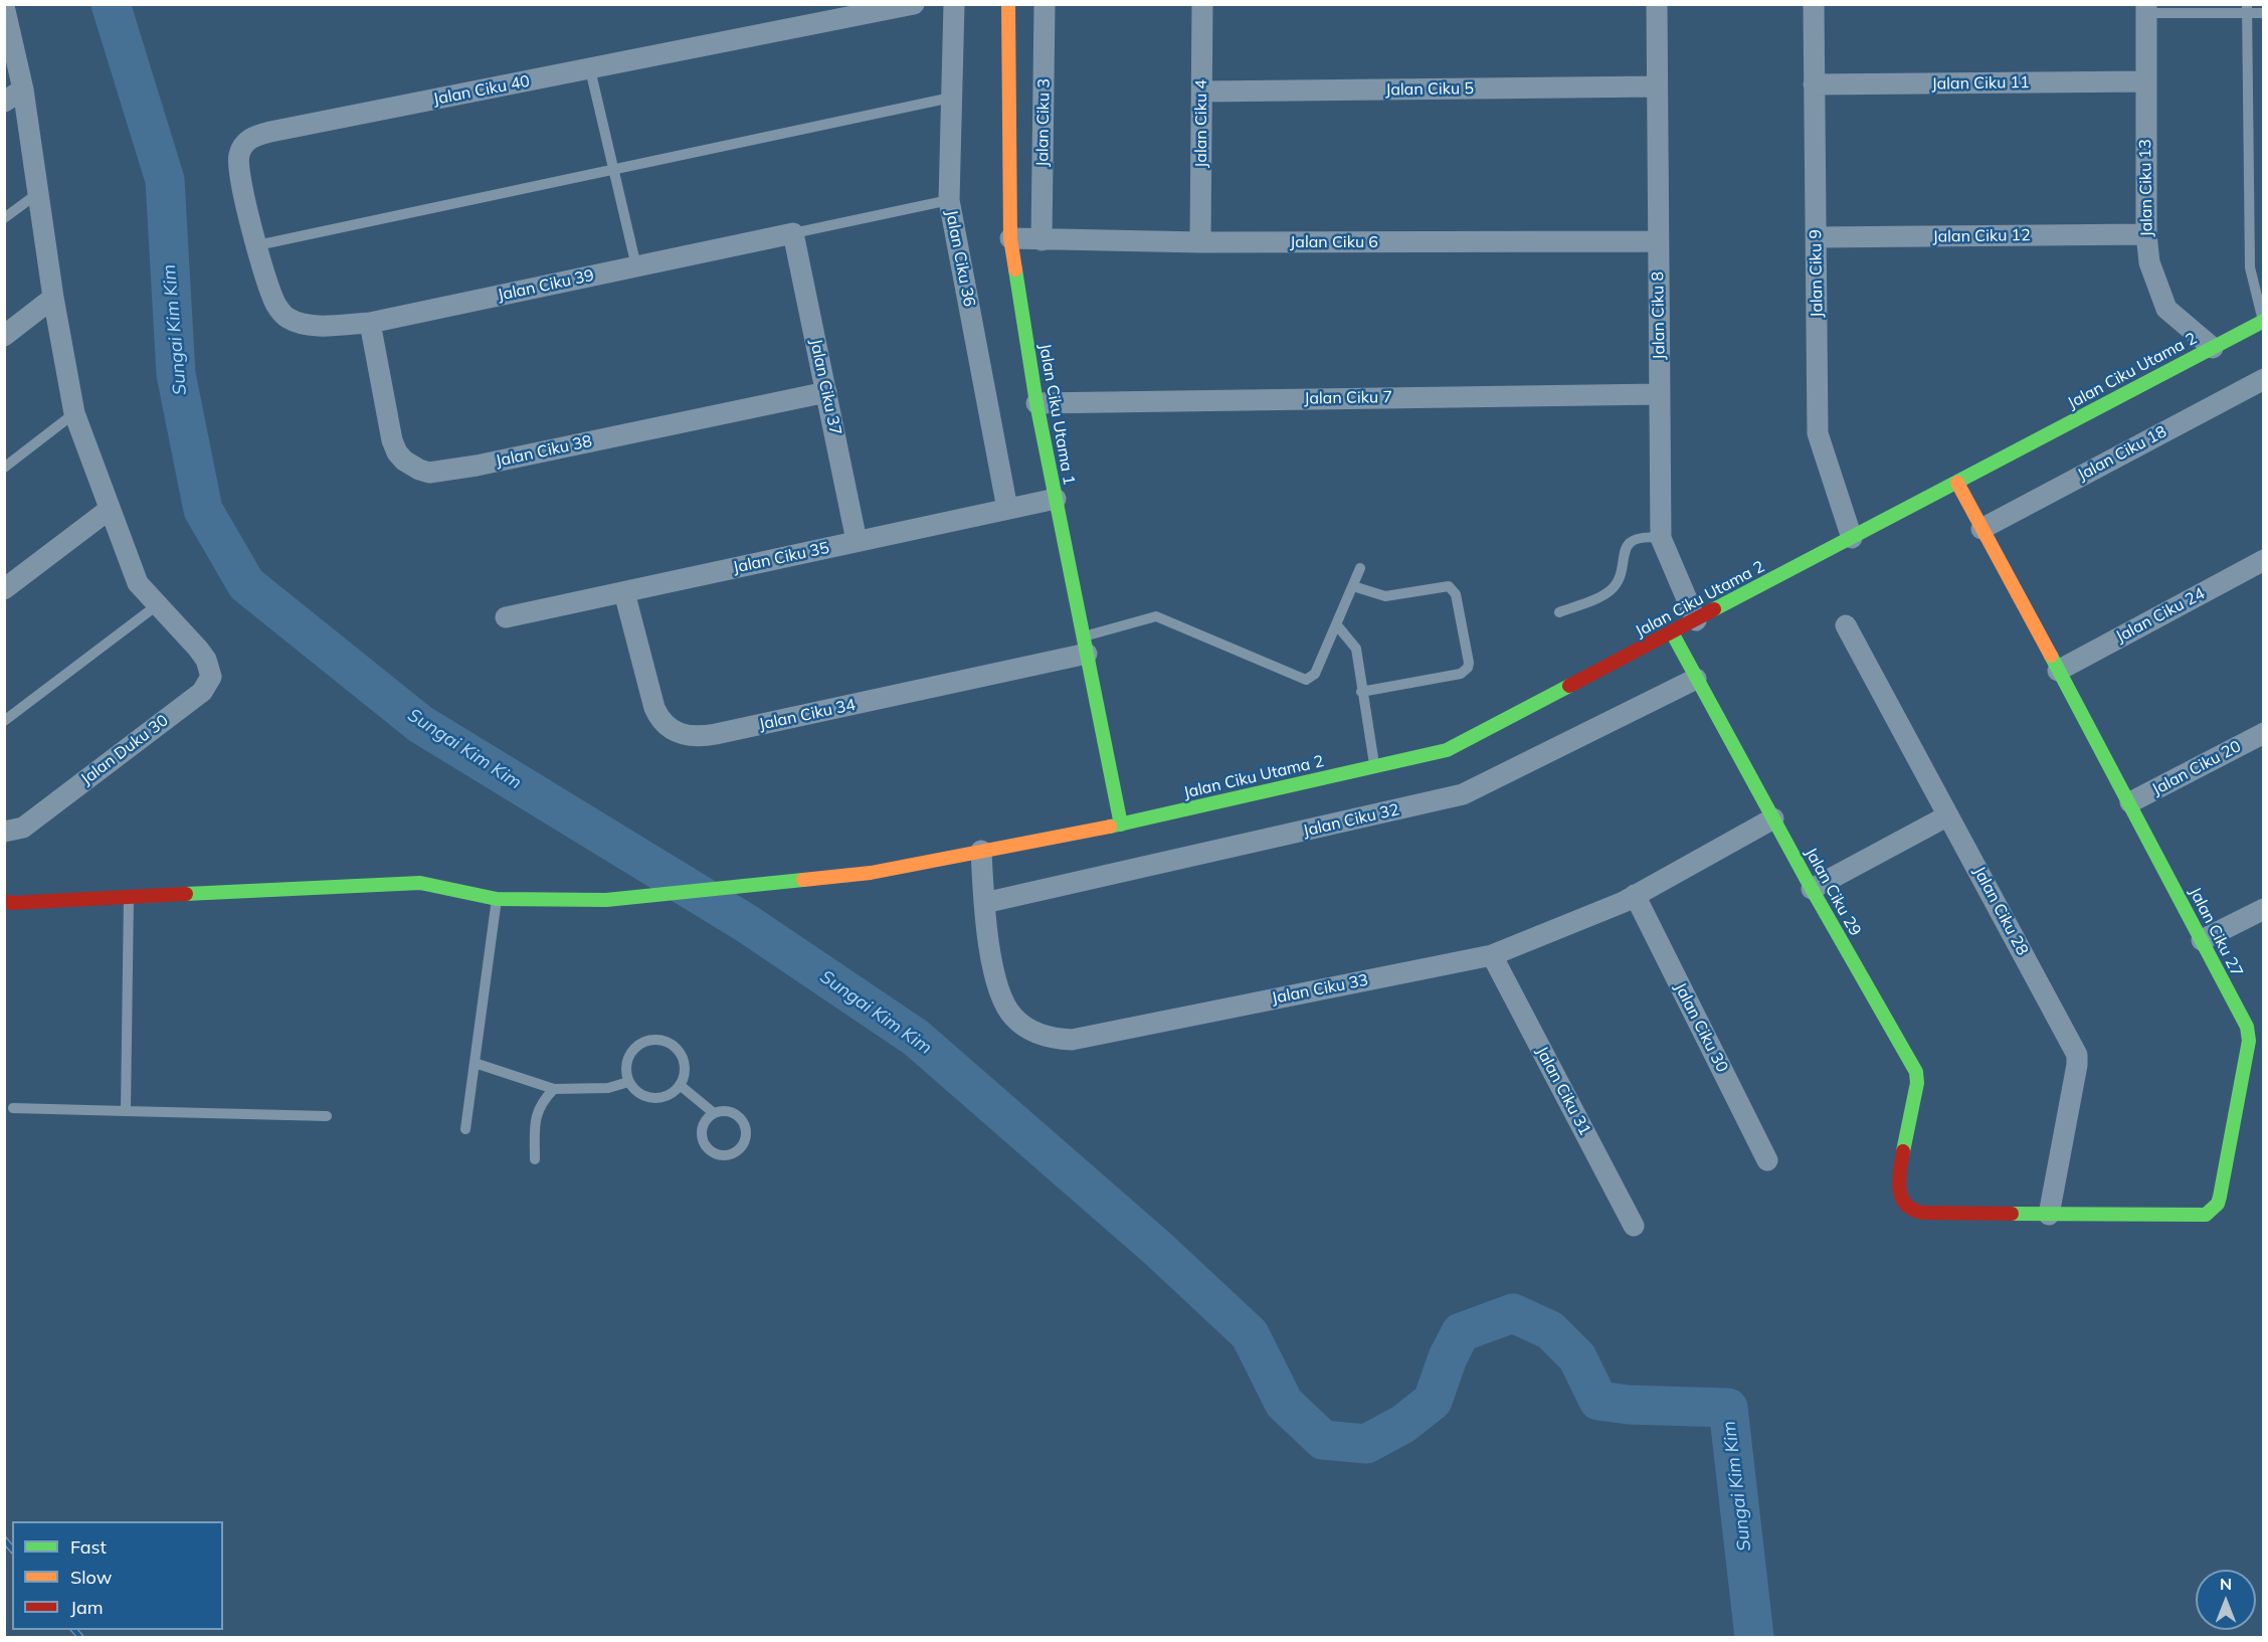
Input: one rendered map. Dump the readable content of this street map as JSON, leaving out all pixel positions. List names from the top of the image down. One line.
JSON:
{"streets":{"street":["Jalan Ciku 11","Jalan Ciku 5","Jalan Ciku 40","Jalan Ciku 3","Jalan Ciku 4","Jalan Ciku 13","Jalan Ciku 12","Jalan Ciku 6","Jalan Ciku 36","Jalan Ciku 9","Jalan Ciku 39","Jalan Ciku 8","Jalan Ciku Utama 2","Jalan Ciku 37","Jalan Ciku 7","Jalan Ciku Utama 1","Jalan Ciku 38","Jalan Ciku 18","Jalan Ciku 35","Jalan Ciku 24","Jalan Ciku 34","Jalan Duku 30","Jalan Ciku 20","Jalan Ciku 32","Jalan Ciku 29","Jalan Ciku 28","Jalan Ciku 27","Jalan Ciku 33","Jalan Ciku 30","Jalan Ciku 31"]},"crossings":[["Jalan Ciku 11","Jalan Ciku 13"],["Jalan Ciku 11","Jalan Ciku 9"],["Jalan Ciku 5","Jalan Ciku 4"],["Jalan Ciku 5","Jalan Ciku 8"],["Jalan Ciku 40","Jalan Ciku 39"],["Jalan Ciku 3","Jalan Ciku 6"],["Jalan Ciku 4","Jalan Ciku 6"],["Jalan Ciku 13","Jalan Ciku 12"],["Jalan Ciku 13","Jalan Ciku Utama 2"],["Jalan Ciku 12","Jalan Ciku 9"],["Jalan Ciku 6","Jalan Ciku 8"],["Jalan Ciku 6","Jalan Ciku Utama 1"],["Jalan Ciku 36","Jalan Ciku 35"],["Jalan Ciku 9","Jalan Ciku Utama 2"],["Jalan Ciku 39","Jalan Ciku 37"],["Jalan Ciku 39","Jalan Ciku 38"],["Jalan Ciku 8","Jalan Ciku Utama 2"],["Jalan Ciku 8","Jalan Ciku 7"],["Jalan Ciku Utama 2","Jalan Ciku Utama 1"],["Jalan Ciku Utama 2","Jalan Ciku 29"],["Jalan Ciku Utama 2","Jalan Ciku 27"],["Jalan Ciku Utama 2","Jalan Ciku 33"],["Jalan Ciku 37","Jalan Ciku 38"],["Jalan Ciku 37","Jalan Ciku 35"],["Jalan Ciku 7","Jalan Ciku Utama 1"],["Jalan Ciku Utama 1","Jalan Ciku 35"],["Jalan Ciku Utama 1","Jalan Ciku 34"],["Jalan Ciku 18","Jalan Ciku 27"],["Jalan Ciku 35","Jalan Ciku 34"],["Jalan Ciku 24","Jalan Ciku 27"],["Jalan Ciku 20","Jalan Ciku 27"],["Jalan Ciku 32","Jalan Ciku 29"],["Jalan Ciku 32","Jalan Ciku 33"],["Jalan Ciku 29","Jalan Ciku 27"],["Jalan Ciku 29","Jalan Ciku 33"],["Jalan Ciku 28","Jalan Ciku 27"],["Jalan Ciku 33","Jalan Ciku 30"],["Jalan Ciku 33","Jalan Ciku 31"]],"water":["Sungai Kim Kim"],"legend":["Fast","Slow","Jam"],"north":"top"}
